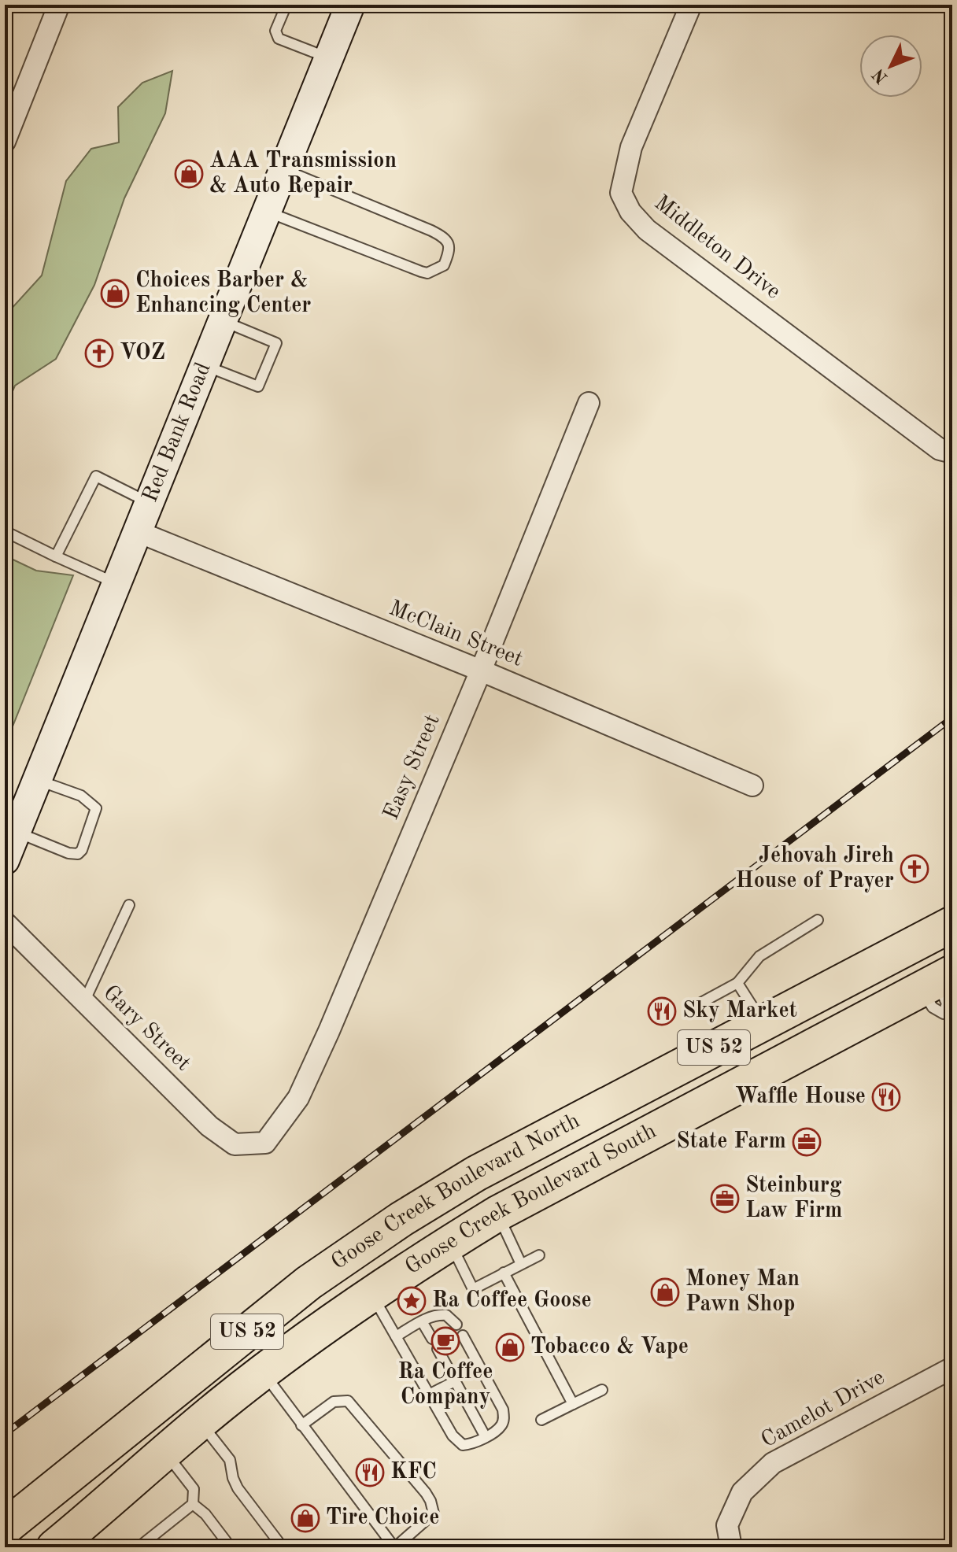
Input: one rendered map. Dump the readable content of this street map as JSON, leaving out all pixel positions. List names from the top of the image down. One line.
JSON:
{"streets":{"highway":["US 52","Goose Creek Boulevard North","Goose Creek Boulevard South"],"main road":["Red Bank Road"],"street":["Middleton Drive","McClain Street","Easy Street","Gary Street","Camelot Drive"]},"crossings":[["Red Bank Road","McClain Street"],["McClain Street","Easy Street"],["Easy Street","Gary Street"]],"places":{"shop":["AAA Transmission & Auto Repair","Choices Barber & Enhancing Center","Money Man Pawn Shop","Tobacco & Vape","Tire Choice"],"church":["VOZ","Jehovah Jireh House of Prayer"],"restaurant":["Sky Market","Waffle House","KFC"],"office":["State Farm","Steinburg Law Firm"],"place":["Ra Coffee Goose"],"cafe":["Ra Coffee Company"]},"north":"bottom left"}
